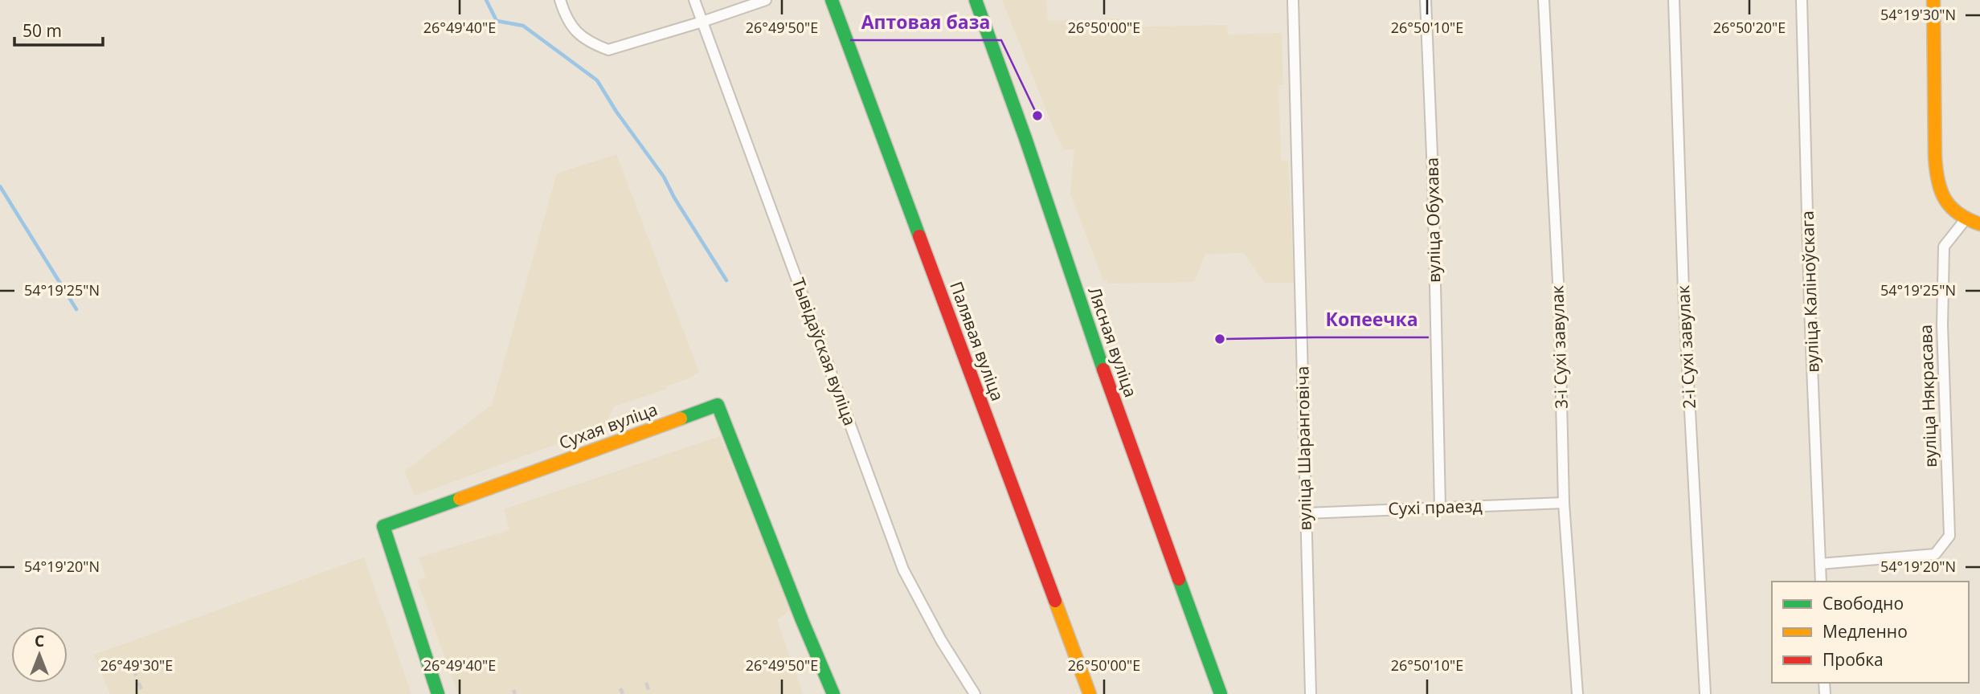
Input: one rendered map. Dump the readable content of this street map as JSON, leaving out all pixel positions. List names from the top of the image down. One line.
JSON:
{"streets":{"street":["вуліца Обухава","вуліца Каліноўскага","Палявая вуліца","Лясная вуліца","3-і Сухі завулак","2-і Сухі завулак","Тывідаўская вуліца","вуліца Някрасава","Сухая вуліца","вуліца Шаранговіча","Сухі праезд"]},"crossings":[["вуліца Обухава","Сухі праезд"],["вуліца Каліноўскага","вуліца Някрасава"],["3-і Сухі завулак","Сухі праезд"],["вуліца Шаранговіча","Сухі праезд"]],"places":["Аптовая база","Копеечка"],"legend":["Свободно","Медленно","Пробка"],"scale_bar":"50 m","north":"top","coordinates":["54°19'30\"N","26°49'40\"E","26°49'50\"E","26°50'00\"E","26°50'10\"E","26°50'20\"E","54°19'25\"N","54°19'20\"N","26°49'30\"E"]}
